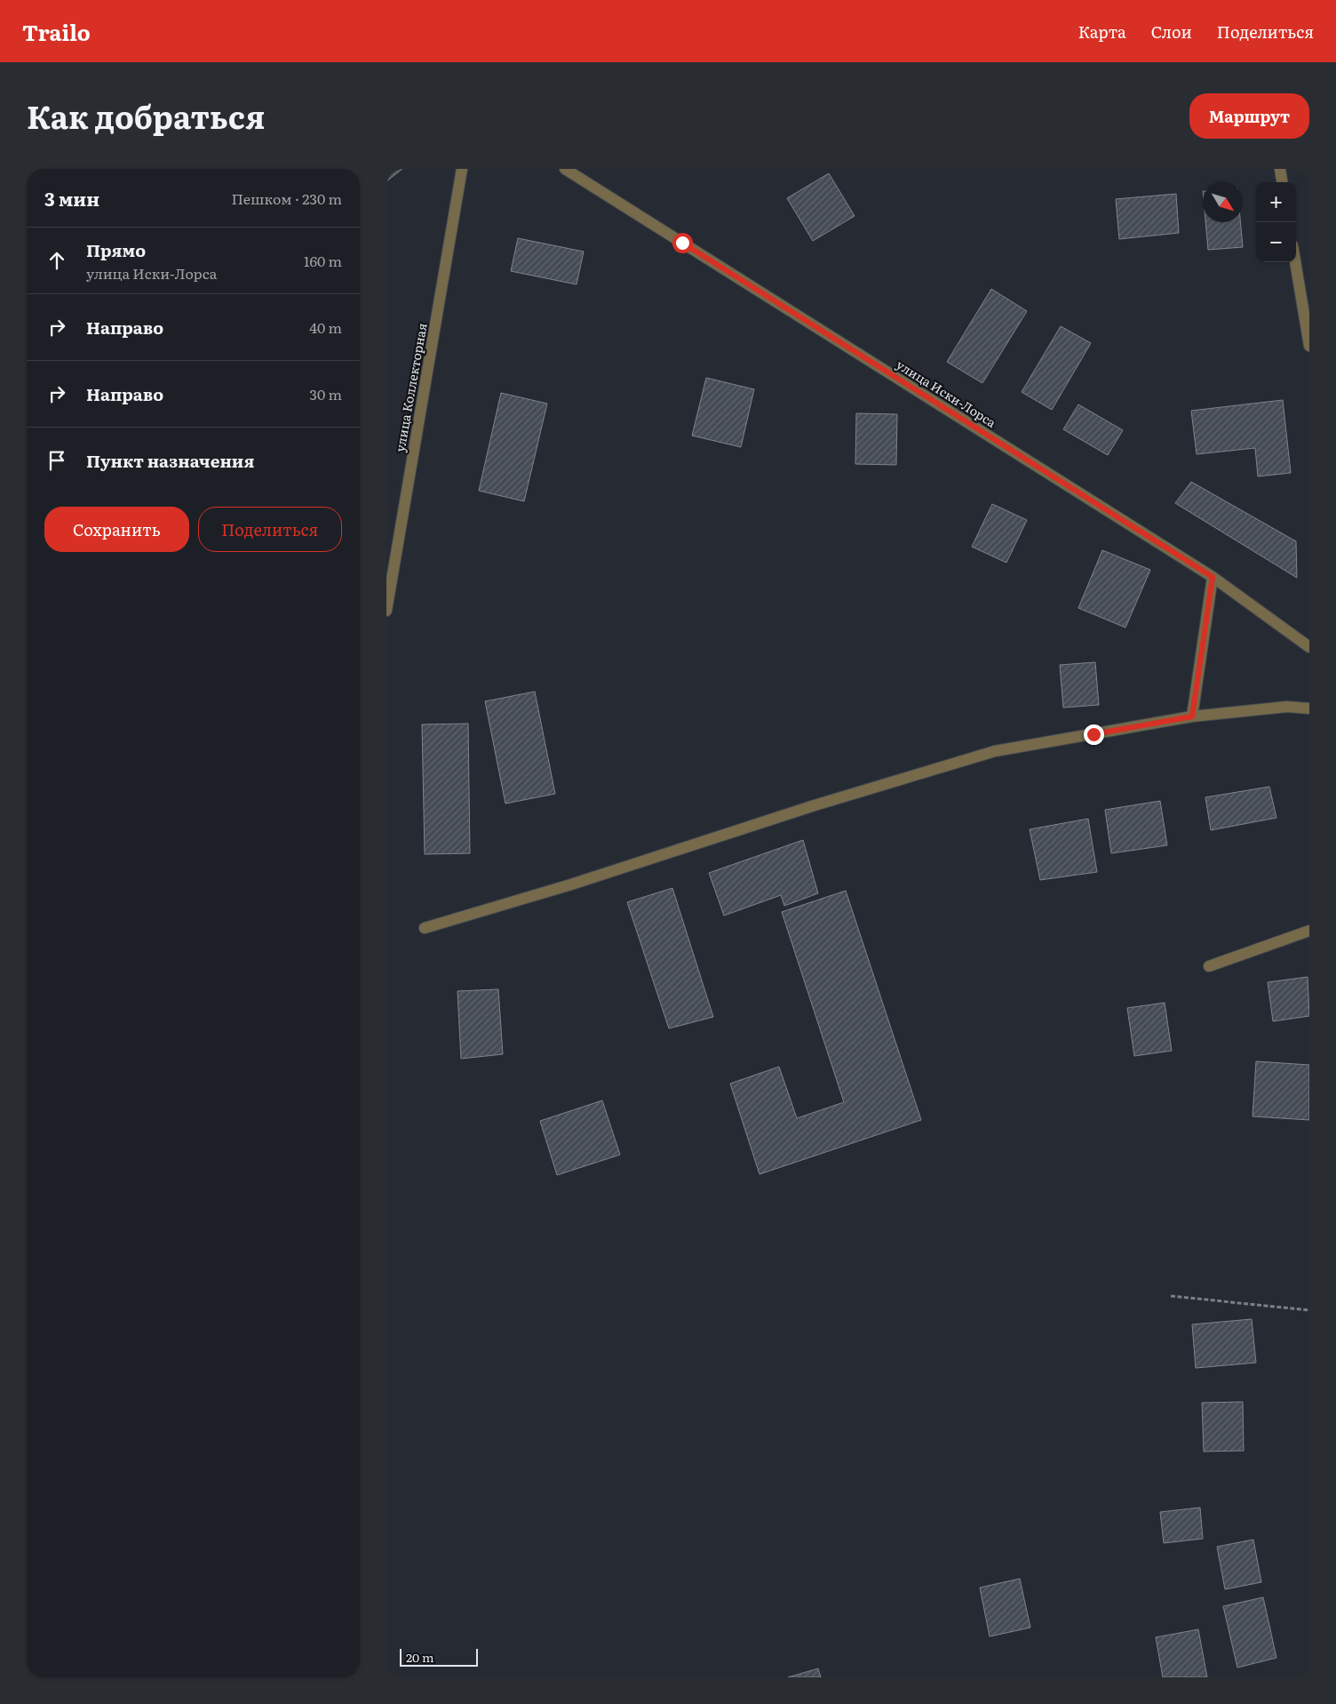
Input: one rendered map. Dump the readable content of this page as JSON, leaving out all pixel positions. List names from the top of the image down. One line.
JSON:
{"streets":{"street":["улица Коллекторная","улица Иски-Лорса"]},"scale_bar":"20 m","north":"bottom right","page":{"header":"Trailo","nav":["Карта","Слои","Поделиться"],"title":"Как добраться","buttons":["Маршрут",["Сохранить","Поделиться"]],"heading":["3 мин","Пешком · 230 m"],"map_buttons":["+","−"],"list":[["Прямо","улица Иски-Лорса","160 m"],["Направо","40 m"],["Направо","30 m"],"Пункт назначения"],"scale":"20 m"}}
